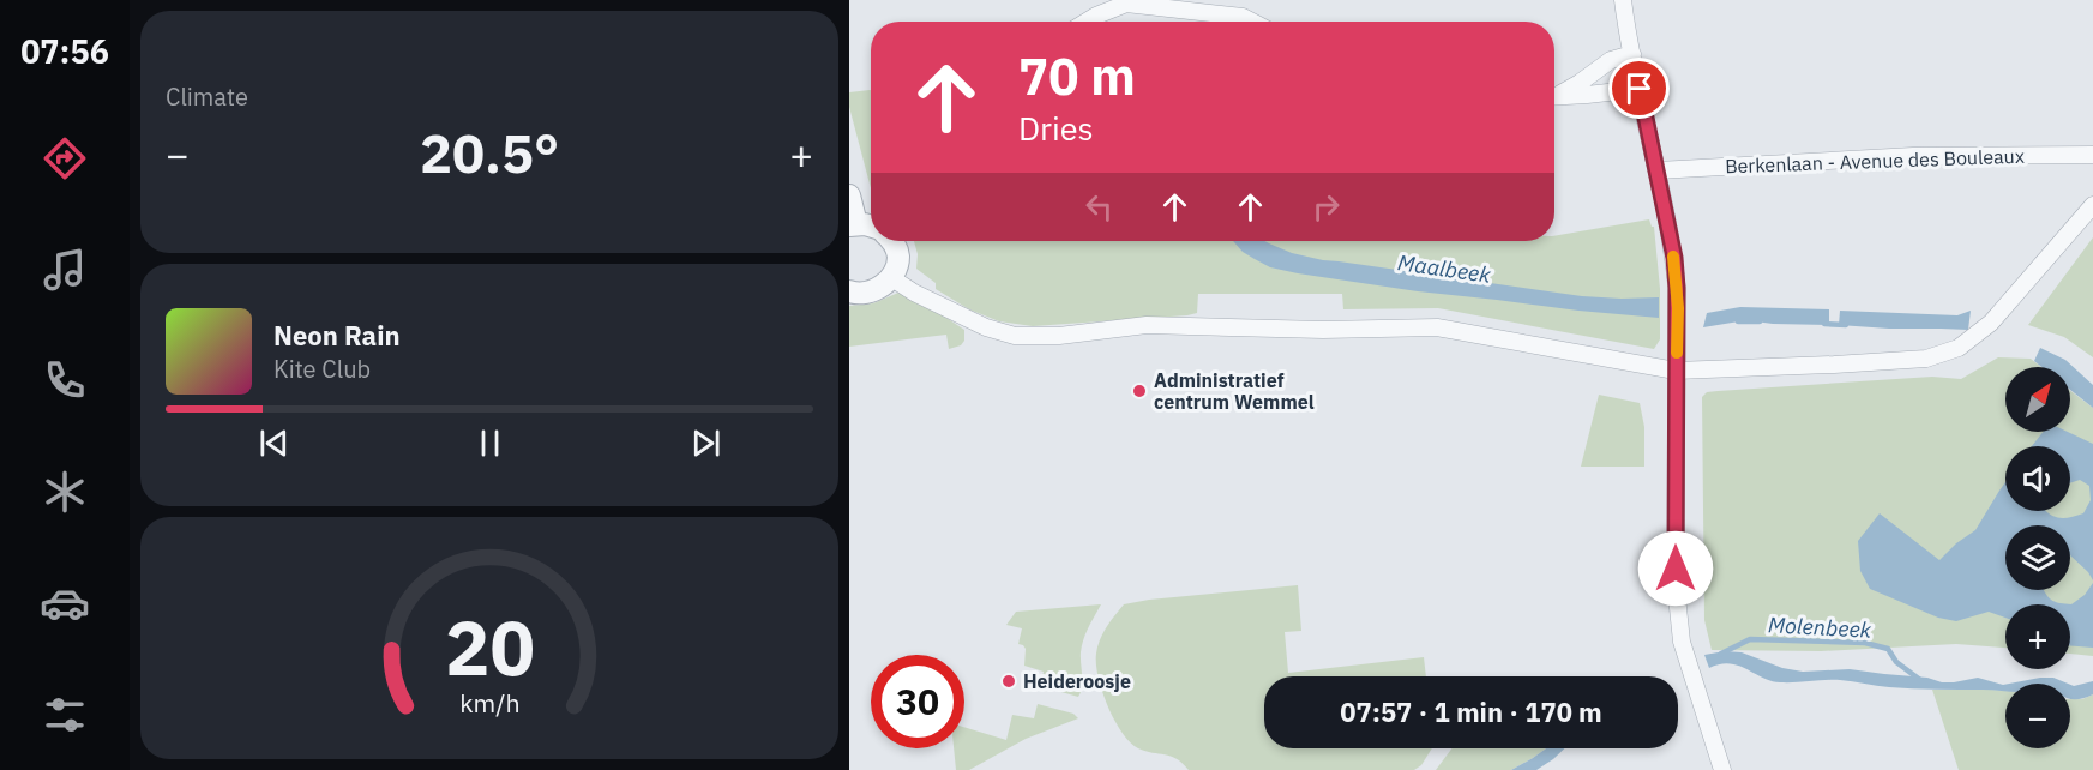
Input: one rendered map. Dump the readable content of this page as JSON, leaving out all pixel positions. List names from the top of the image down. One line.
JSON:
{"streets":{"street":["Berkenlaan - Avenue des Bouleaux"]},"water":["Maalbeek","Molenbeek"],"places":["Administratief centrum Wemmel","Heideroosje"],"north":"top right","page":{"tabs":"07:56","tile":"Climate","turn":["70 m","Dries"],"heat":["−","20.5°","+"],"song":["Neon Rain","Kite Club"],"map_buttons":["+","−"],"limit":"30","trip":"07:57 · 1 min · 170 m","gauge":["20","km/h"]}}
